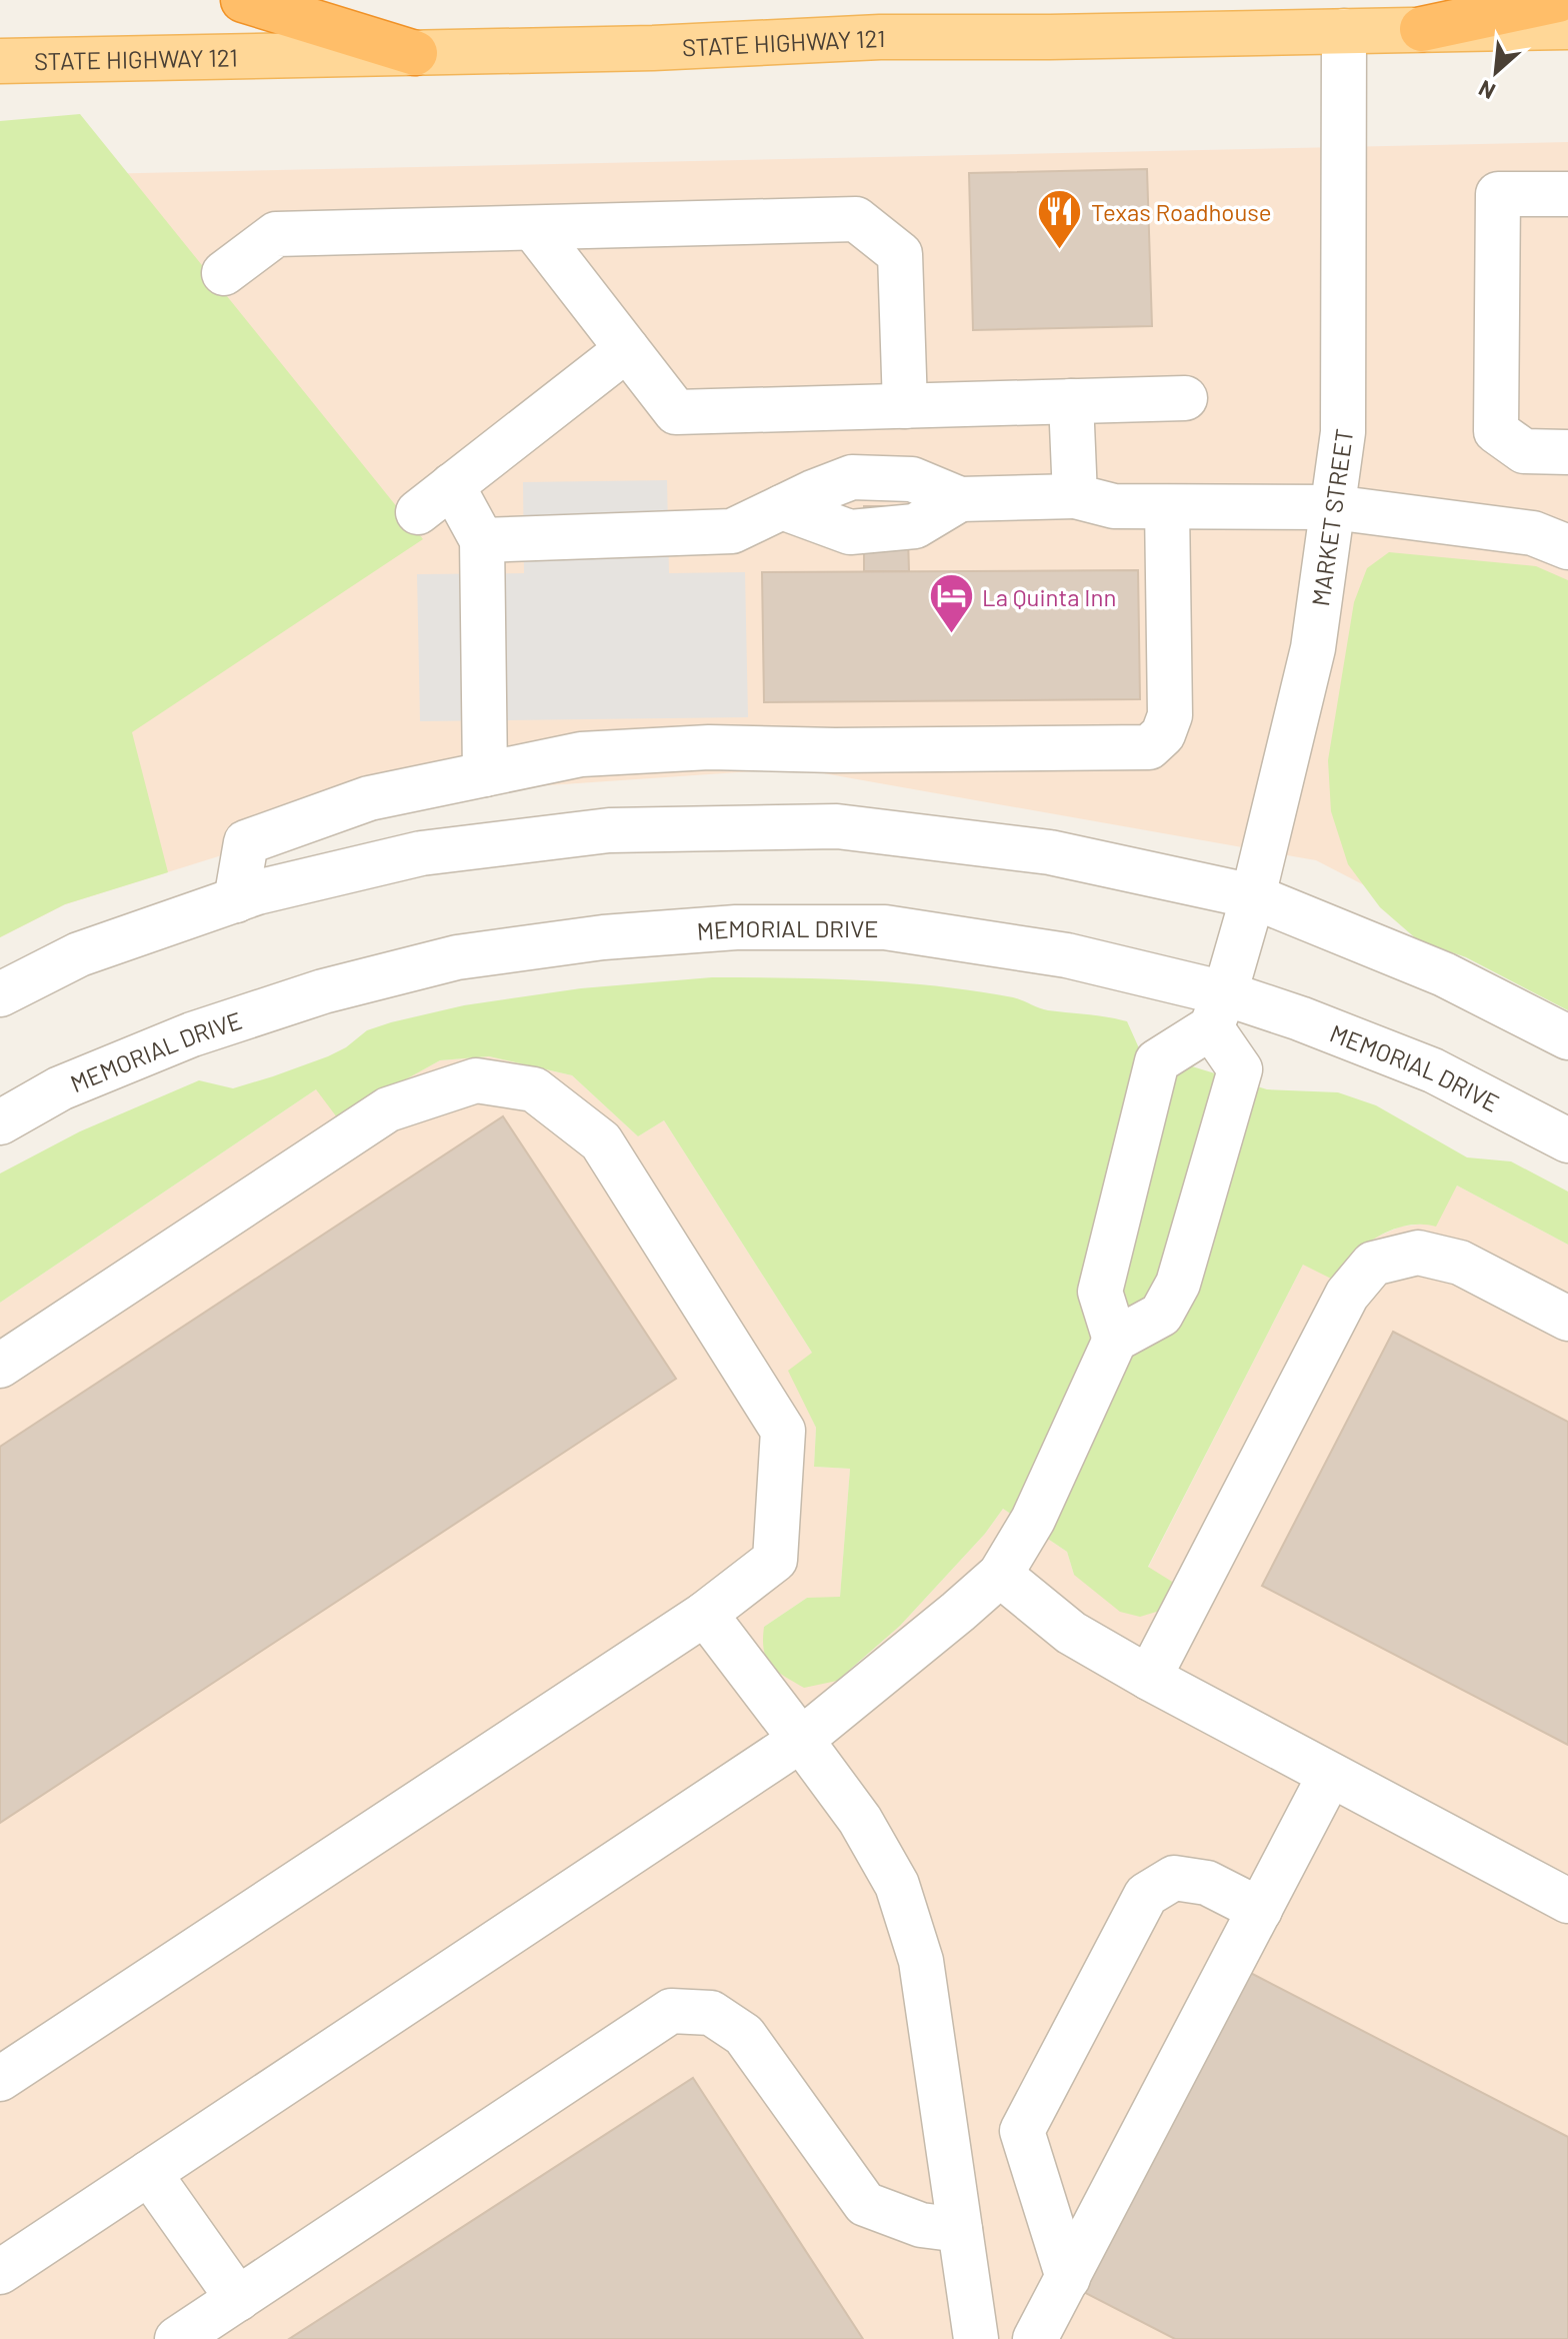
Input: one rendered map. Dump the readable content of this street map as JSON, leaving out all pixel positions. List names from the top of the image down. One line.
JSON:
{"streets":{"main road":["STATE HIGHWAY 121"],"street":["MARKET STREET","MEMORIAL DRIVE"]},"crossings":[["STATE HIGHWAY 121","MARKET STREET"],["MARKET STREET","MEMORIAL DRIVE"]],"places":{"restaurant":["Texas Roadhouse"],"hotel":["La Quinta Inn"]},"north":"bottom left"}
